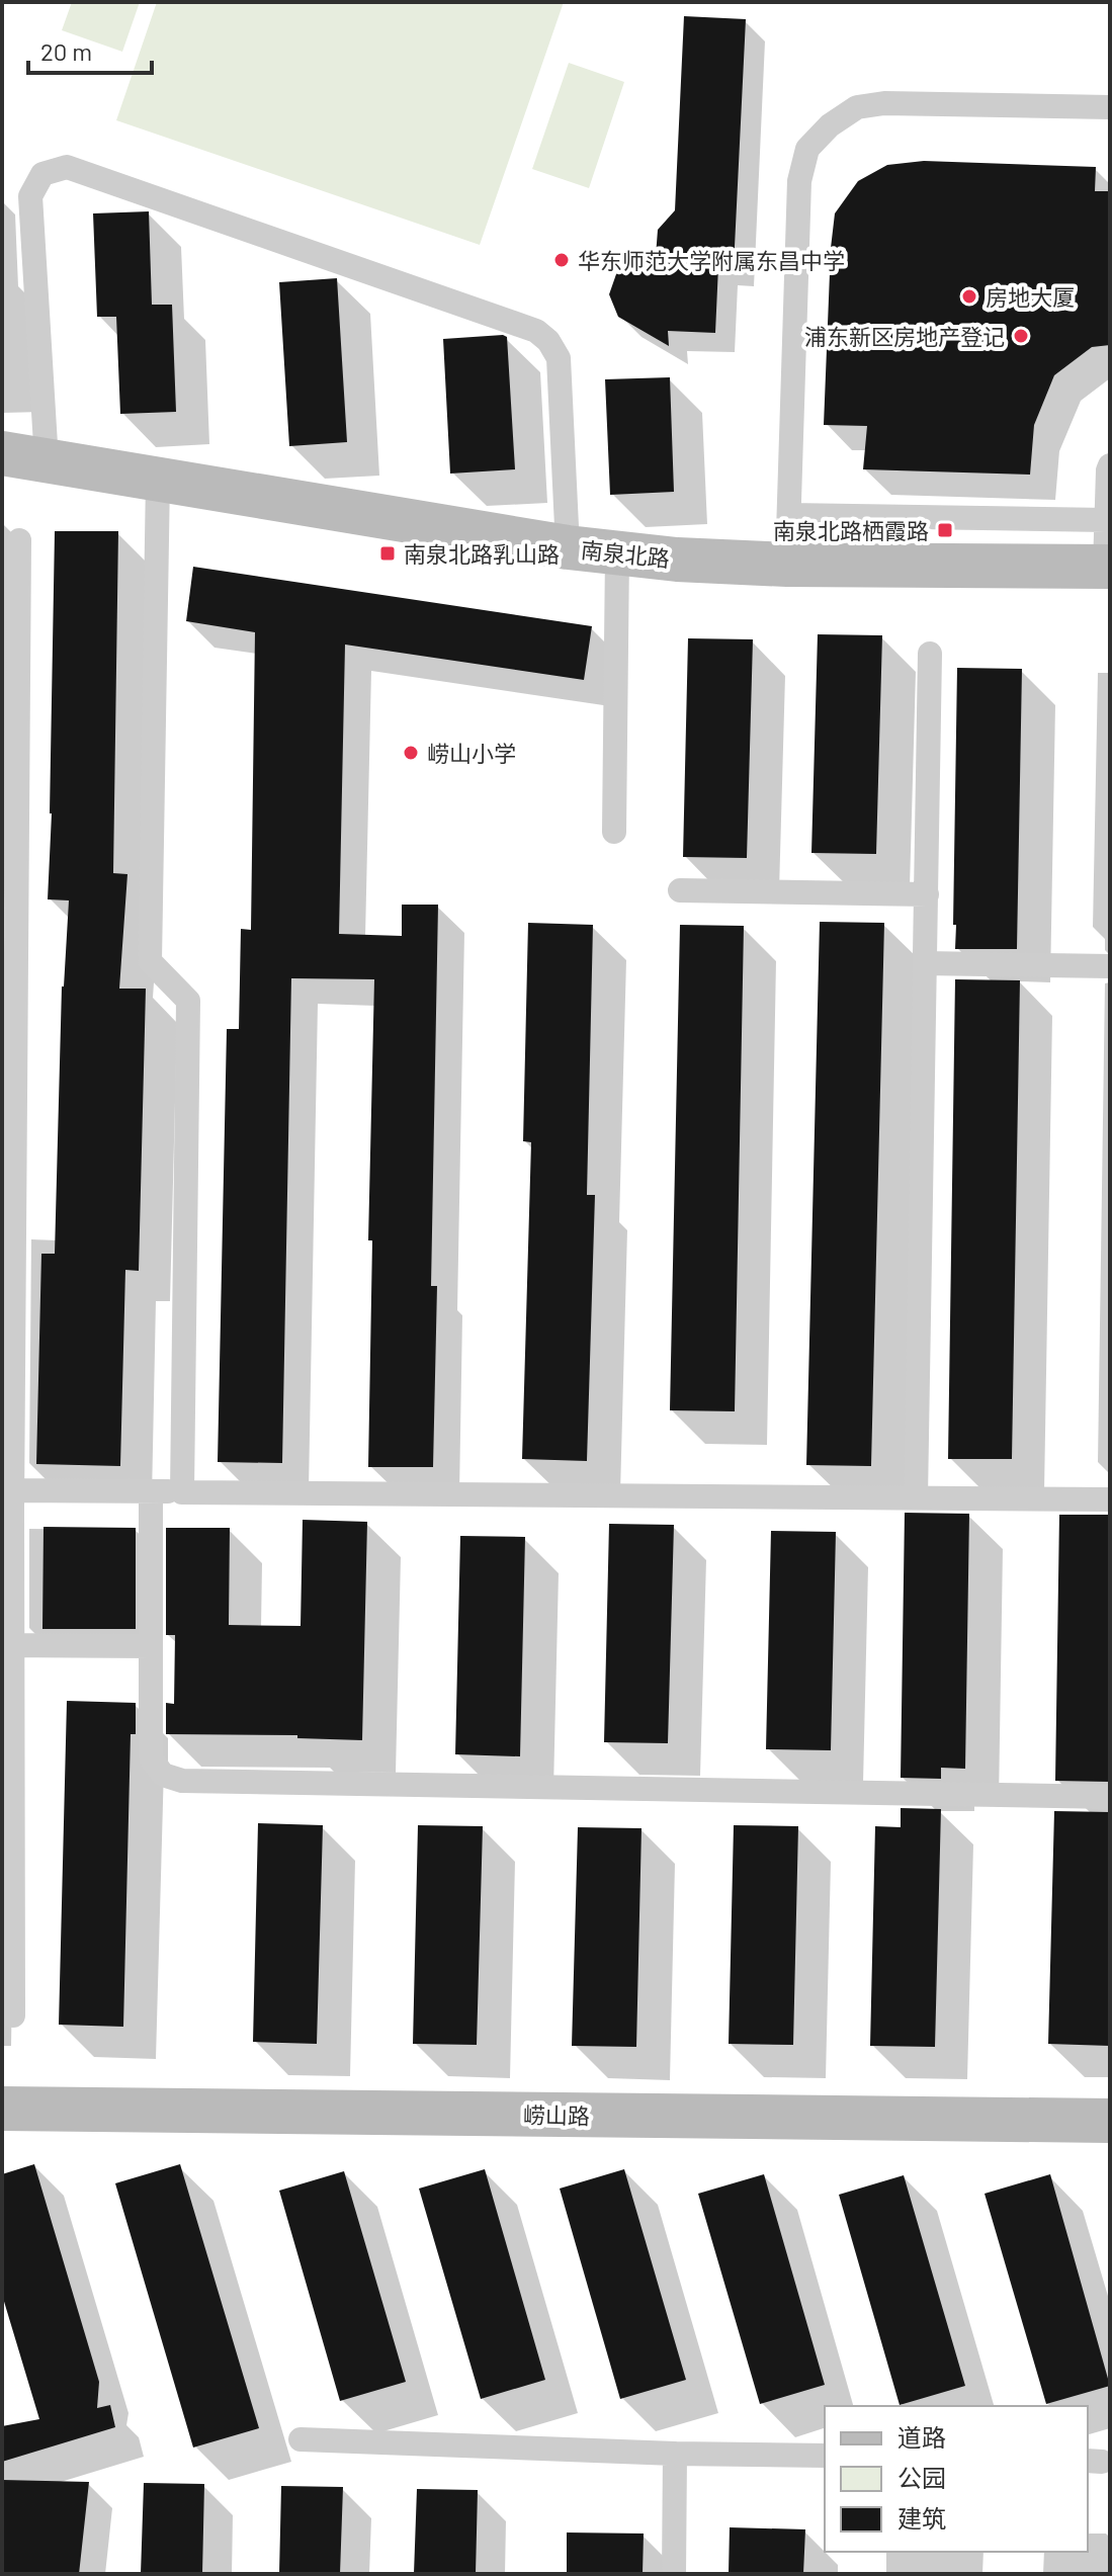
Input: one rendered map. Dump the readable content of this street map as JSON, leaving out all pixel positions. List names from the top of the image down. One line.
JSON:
{"streets":{"street":["南泉北路","崂山路"]},"places":{"other":["华东师范大学附属东昌中学","房地大厦","浦东新区房地产登记","崂山小学"],"transit":["南泉北路栖霞路","南泉北路乳山路"]},"legend":["道路","公园","建筑"],"scale_bar":"20 m"}
